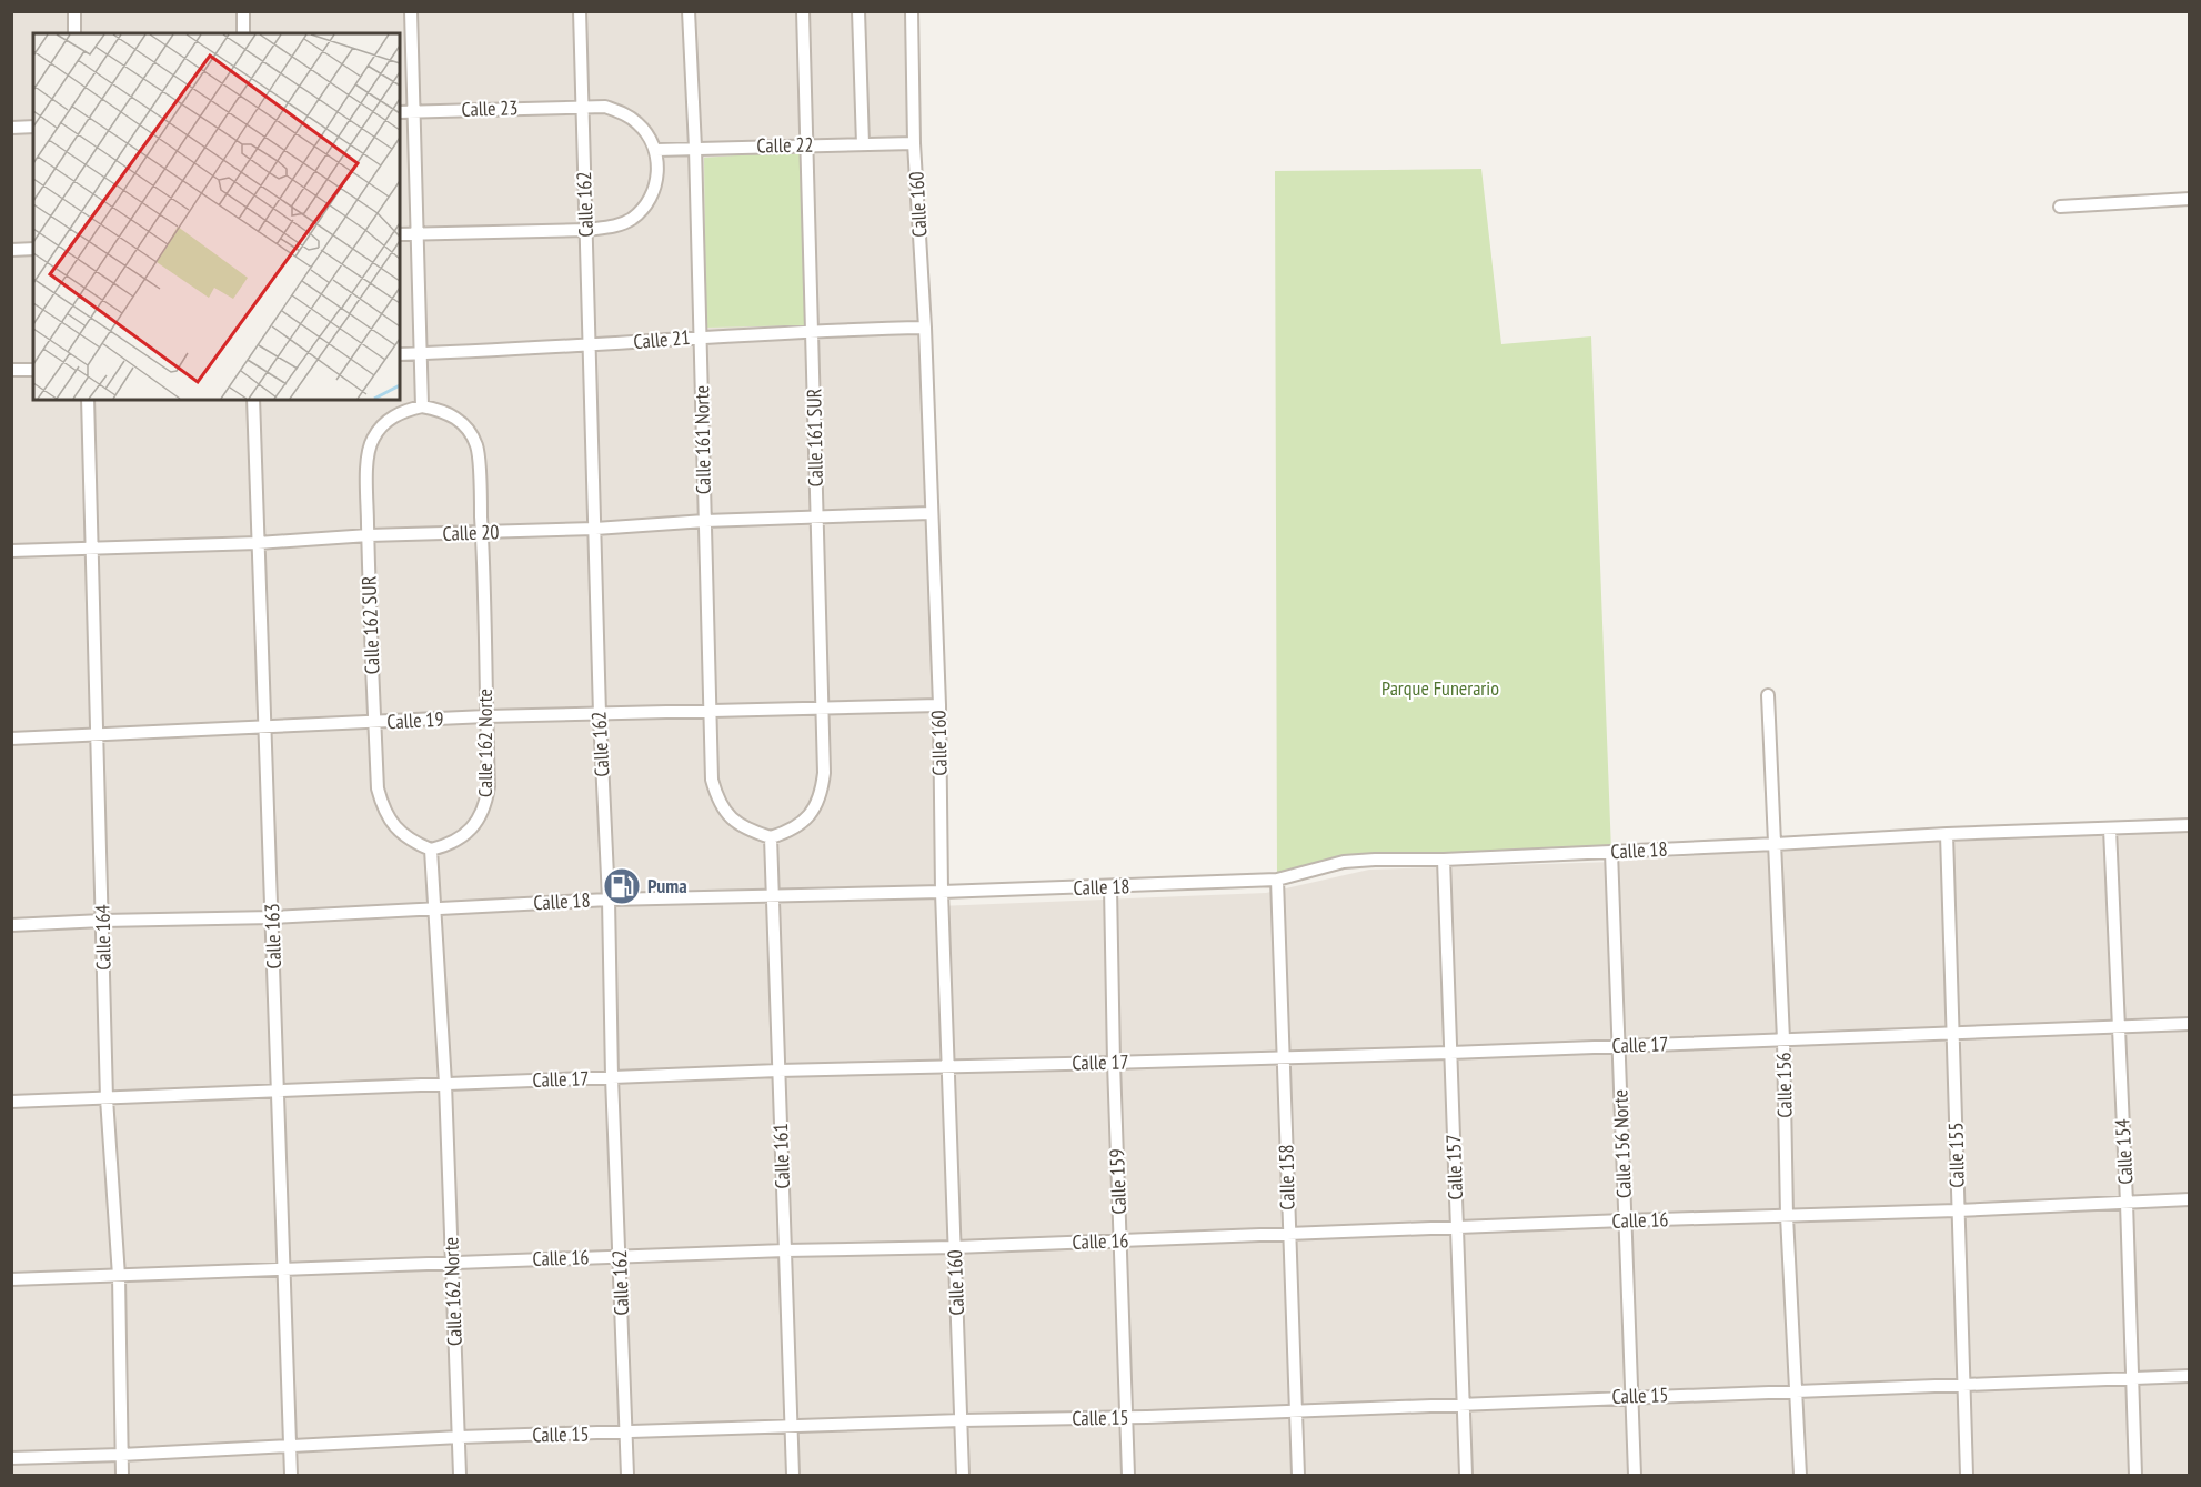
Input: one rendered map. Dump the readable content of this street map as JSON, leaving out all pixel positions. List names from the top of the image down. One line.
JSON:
{"streets":{"street":["Calle 23","Calle 22","Calle 162","Calle 160","Calle 21","Calle 161 SUR","Calle 161 Norte","Calle 20","Calle 162 SUR","Calle 19","Calle 162 Norte","Calle 18","Calle 163","Calle 164","Calle 17","Calle 156","Calle 156 Norte","Calle 154","Calle 155","Calle 161","Calle 157","Calle 158","Calle 159","Calle 16","Calle 15"]},"crossings":[["Calle 23","Calle 22"],["Calle 23","Calle 162"],["Calle 22","Calle 160"],["Calle 22","Calle 161 SUR"],["Calle 22","Calle 161 Norte"],["Calle 162","Calle 21"],["Calle 162","Calle 20"],["Calle 162","Calle 19"],["Calle 162","Calle 18"],["Calle 162","Calle 17"],["Calle 162","Calle 16"],["Calle 162","Calle 15"],["Calle 160","Calle 21"],["Calle 160","Calle 20"],["Calle 160","Calle 19"],["Calle 160","Calle 18"],["Calle 160","Calle 17"],["Calle 160","Calle 16"],["Calle 160","Calle 15"],["Calle 21","Calle 161 SUR"],["Calle 21","Calle 161 Norte"],["Calle 161 SUR","Calle 161 Norte"],["Calle 161 SUR","Calle 20"],["Calle 161 SUR","Calle 19"],["Calle 161 SUR","Calle 161"],["Calle 161 Norte","Calle 20"],["Calle 161 Norte","Calle 19"],["Calle 161 Norte","Calle 161"],["Calle 20","Calle 162 SUR"],["Calle 20","Calle 162 Norte"],["Calle 20","Calle 163"],["Calle 20","Calle 164"],["Calle 162 SUR","Calle 19"],["Calle 162 SUR","Calle 162 Norte"],["Calle 19","Calle 162 Norte"],["Calle 19","Calle 163"],["Calle 19","Calle 164"],["Calle 19","Calle 161"],["Calle 162 Norte","Calle 18"],["Calle 162 Norte","Calle 17"],["Calle 162 Norte","Calle 16"],["Calle 162 Norte","Calle 15"],["Calle 18","Calle 163"],["Calle 18","Calle 164"],["Calle 18","Calle 156"],["Calle 18","Calle 156 Norte"],["Calle 18","Calle 154"],["Calle 18","Calle 155"],["Calle 18","Calle 161"],["Calle 18","Calle 157"],["Calle 18","Calle 158"],["Calle 18","Calle 159"],["Calle 163","Calle 17"],["Calle 163","Calle 16"],["Calle 163","Calle 15"],["Calle 164","Calle 17"],["Calle 164","Calle 16"],["Calle 164","Calle 15"],["Calle 17","Calle 156"],["Calle 17","Calle 156 Norte"],["Calle 17","Calle 154"],["Calle 17","Calle 155"],["Calle 17","Calle 161"],["Calle 17","Calle 157"],["Calle 17","Calle 158"],["Calle 17","Calle 159"],["Calle 156","Calle 16"],["Calle 156","Calle 15"],["Calle 156 Norte","Calle 16"],["Calle 156 Norte","Calle 15"],["Calle 154","Calle 16"],["Calle 154","Calle 15"],["Calle 155","Calle 16"],["Calle 155","Calle 15"],["Calle 161","Calle 16"],["Calle 161","Calle 15"],["Calle 157","Calle 16"],["Calle 157","Calle 15"],["Calle 158","Calle 16"],["Calle 158","Calle 15"],["Calle 159","Calle 16"],["Calle 159","Calle 15"]],"parks":["Parque Funerario"],"places":{"fuel station":["Puma"]}}
